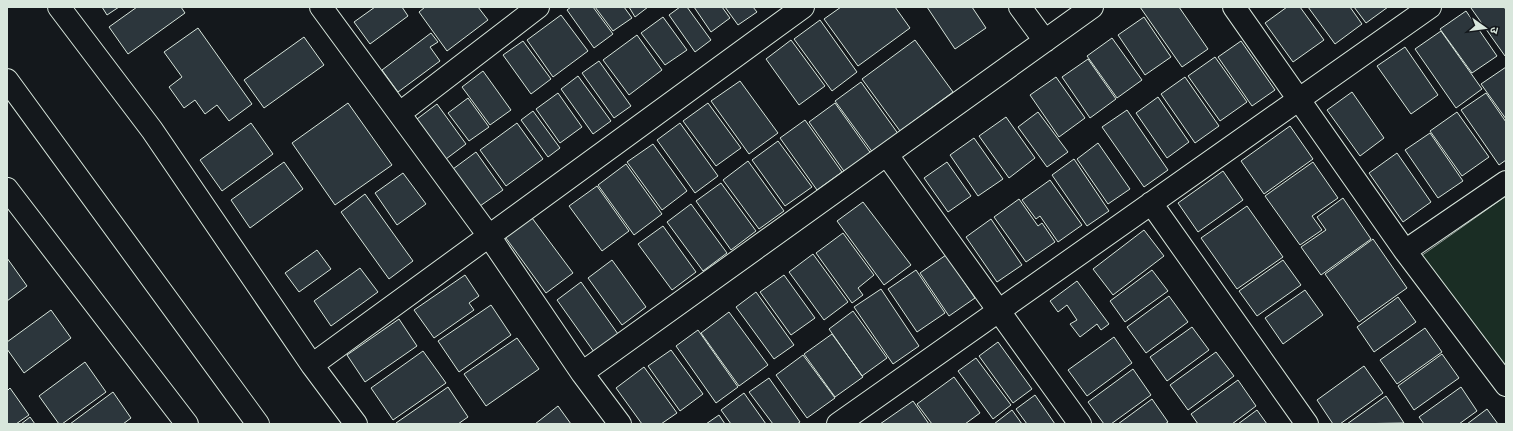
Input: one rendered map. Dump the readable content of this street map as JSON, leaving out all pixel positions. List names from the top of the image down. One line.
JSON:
{"north":"right"}
